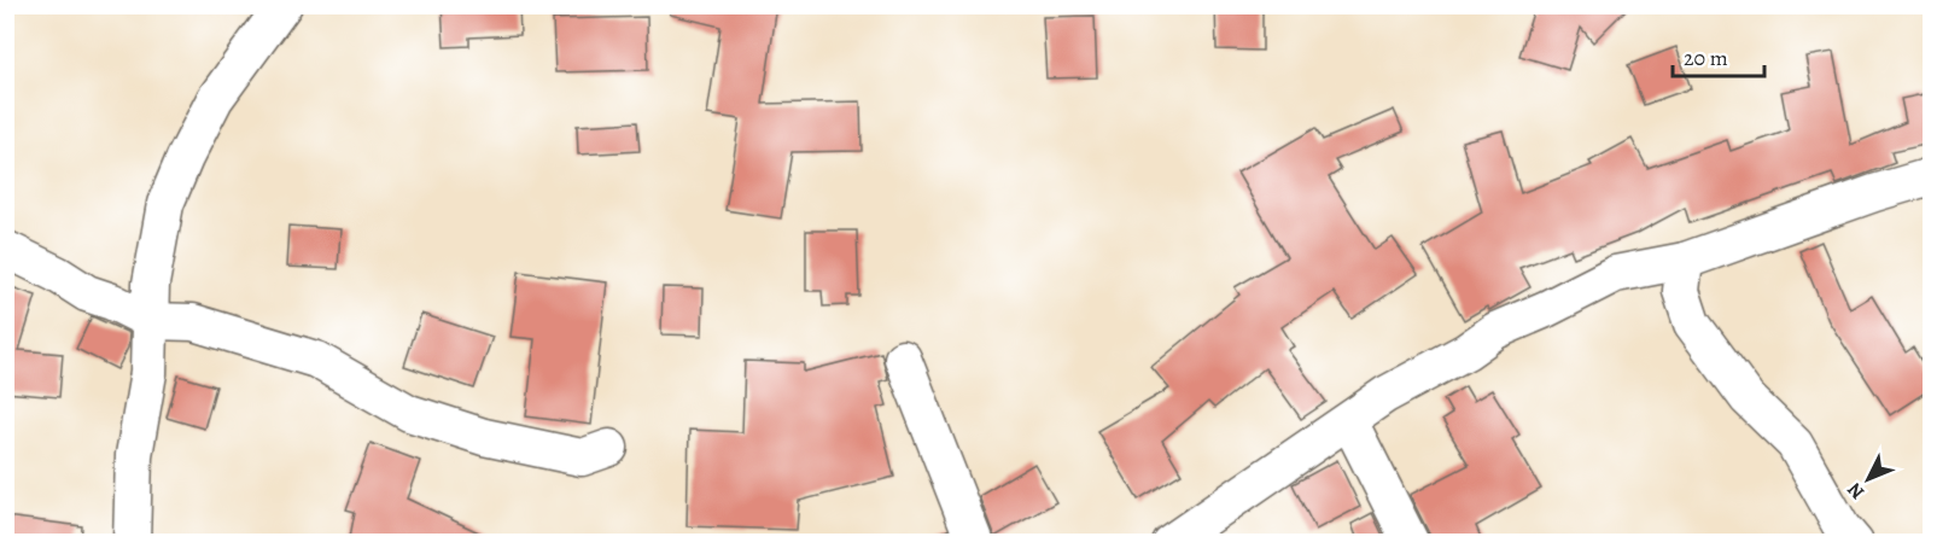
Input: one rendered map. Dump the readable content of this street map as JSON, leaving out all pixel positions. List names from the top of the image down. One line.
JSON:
{"scale_bar":"20 m","north":"bottom left"}
